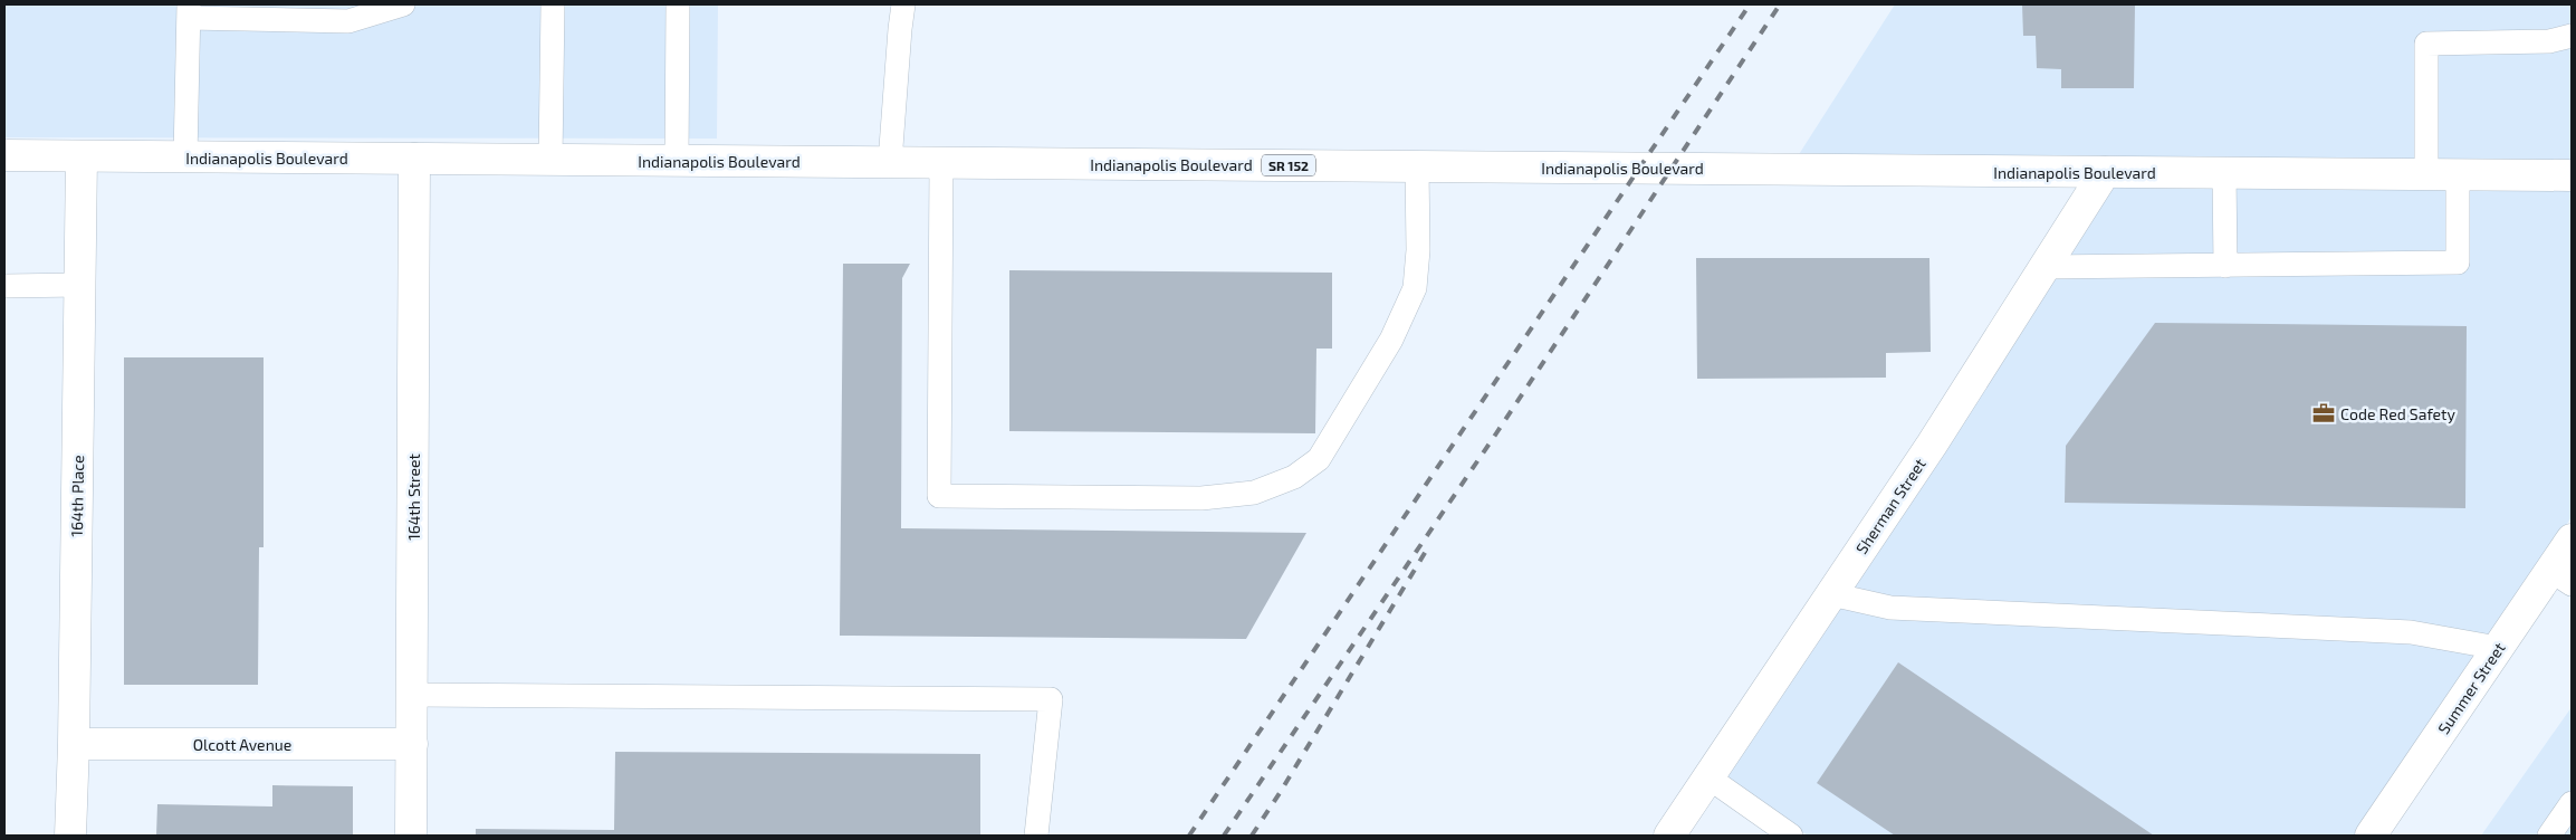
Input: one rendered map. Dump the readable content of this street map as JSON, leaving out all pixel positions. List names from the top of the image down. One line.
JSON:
{"streets":{"street":["Indianapolis Boulevard","SR 152","164th Place","164th Street","Sherman Street","Summer Street","Olcott Avenue"]},"crossings":[["Indianapolis Boulevard","164th Place"],["Indianapolis Boulevard","164th Street"],["Indianapolis Boulevard","Sherman Street"],["164th Place","Olcott Avenue"],["164th Street","Olcott Avenue"]],"places":{"office":["Code Red Safety"]}}
